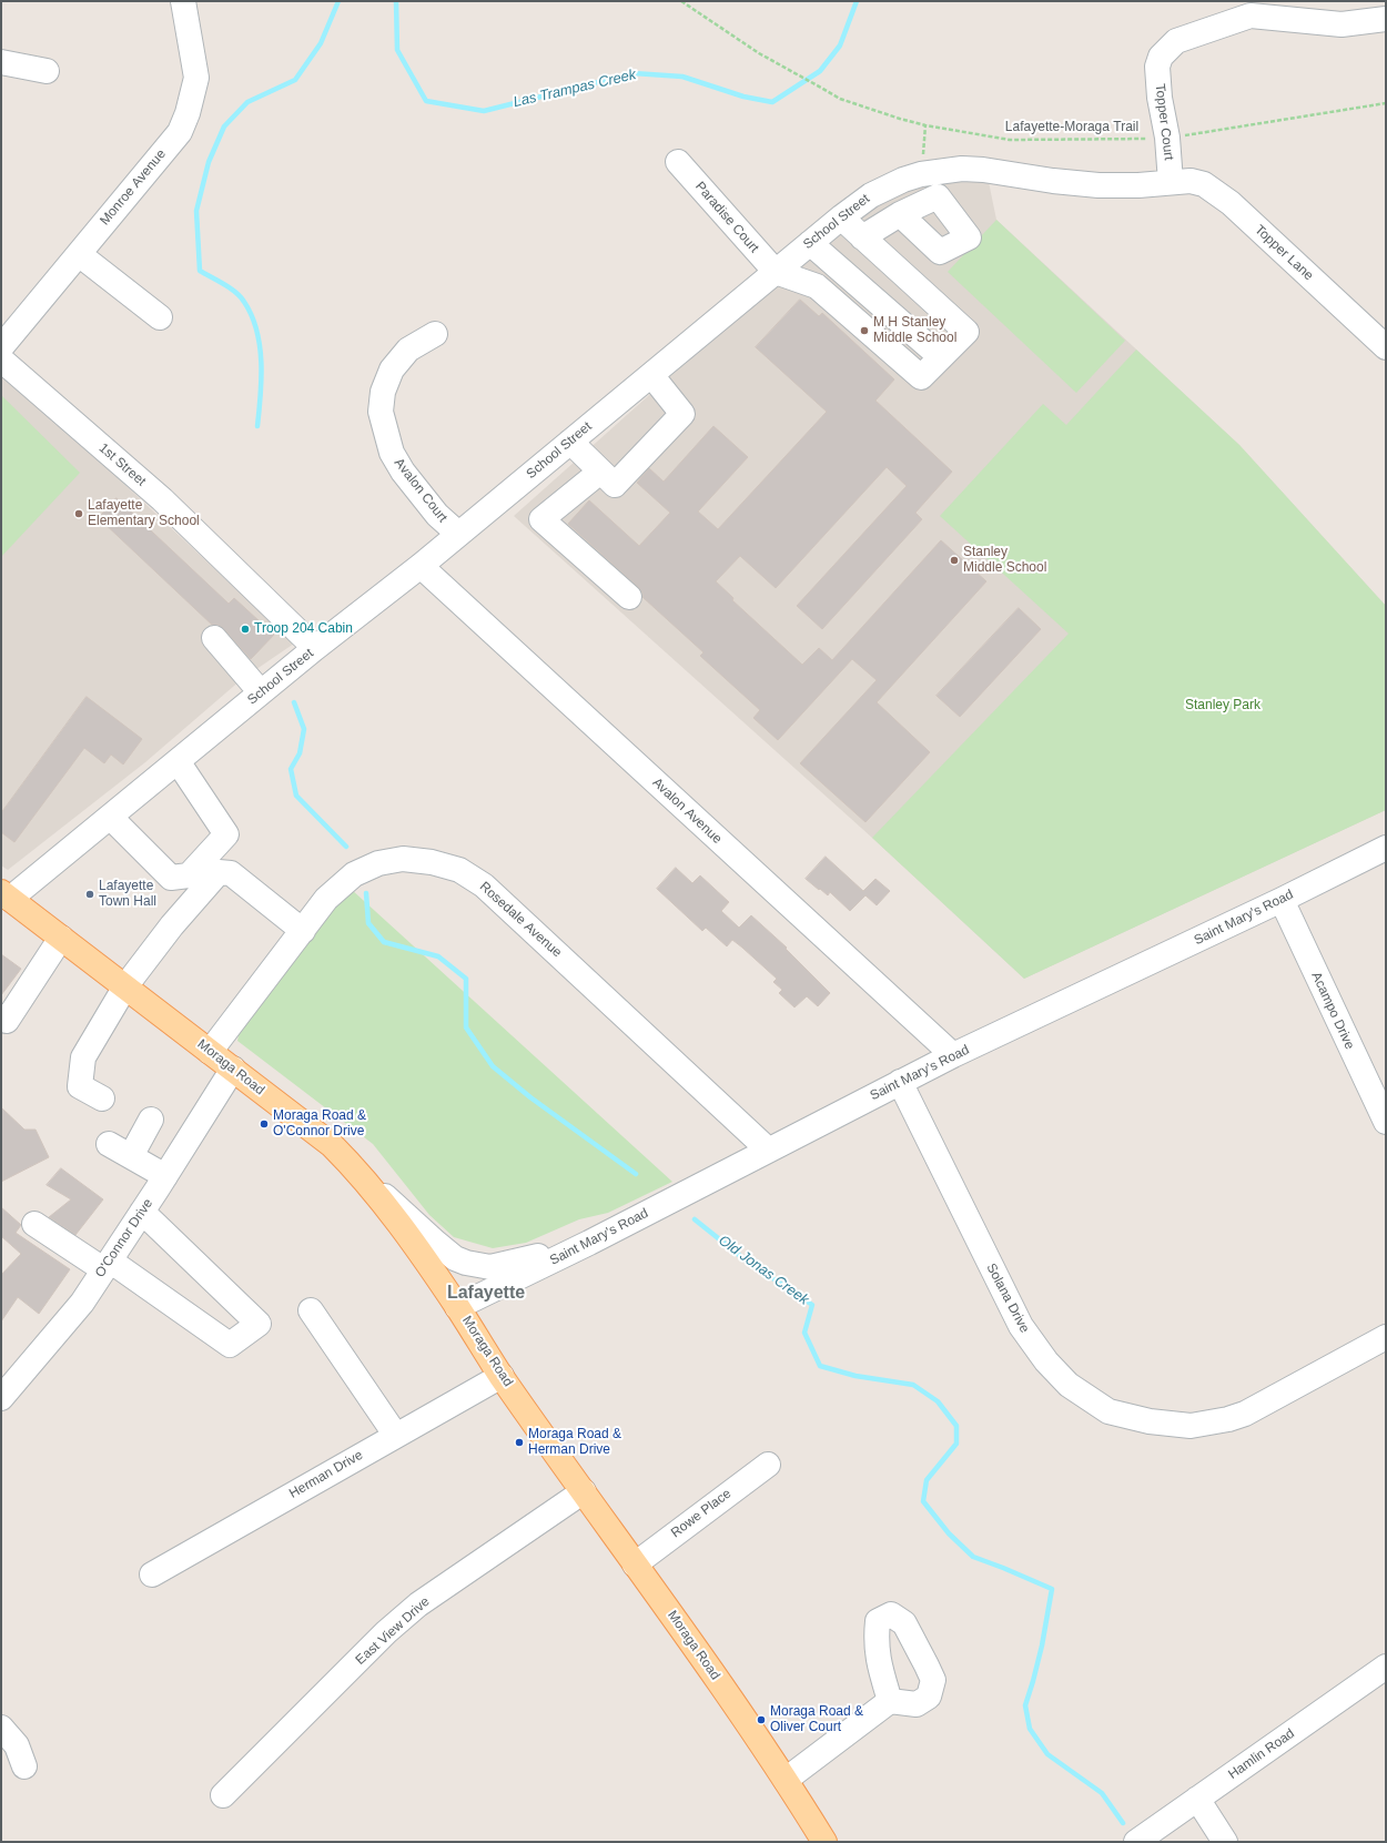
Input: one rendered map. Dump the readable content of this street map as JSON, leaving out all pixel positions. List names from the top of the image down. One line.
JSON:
{"streets":{"main road":["Moraga Road"],"street":["Topper Court","Monroe Avenue","Paradise Court","School Street","Topper Lane","1st Street","Avalon Court","Avalon Avenue","Saint Mary's Road","Rosedale Avenue","Acampo Drive","O'Connor Drive","Solana Drive","Herman Drive","Rowe Place","East View Drive","Hamlin Road"],"path":["Lafayette-Moraga Trail"]},"crossings":[["Topper Court","Lafayette-Moraga Trail"],["Topper Court","School Street"],["Topper Court","Topper Lane"],["Paradise Court","School Street"],["School Street","Topper Lane"],["School Street","1st Street"],["School Street","Avalon Court"],["School Street","Avalon Avenue"],["School Street","Moraga Road"],["Avalon Avenue","Saint Mary's Road"],["Saint Mary's Road","Rosedale Avenue"],["Saint Mary's Road","Acampo Drive"],["Saint Mary's Road","Moraga Road"],["Saint Mary's Road","Solana Drive"],["Rosedale Avenue","Moraga Road"],["Moraga Road","O'Connor Drive"],["Moraga Road","Herman Drive"],["Moraga Road","Rowe Place"],["Moraga Road","East View Drive"]],"districts":["Lafayette"],"water":["Las Trampas Creek","Old Jonas Creek"],"parks":["Stanley Park"],"places":["M H Stanley Middle School","Lafayette Elementary School","Stanley Middle School","Troop 204 Cabin","Lafayette Town Hall","Moraga Road & O'Connor Drive","Moraga Road & Herman Drive","Moraga Road & Oliver Court"]}
